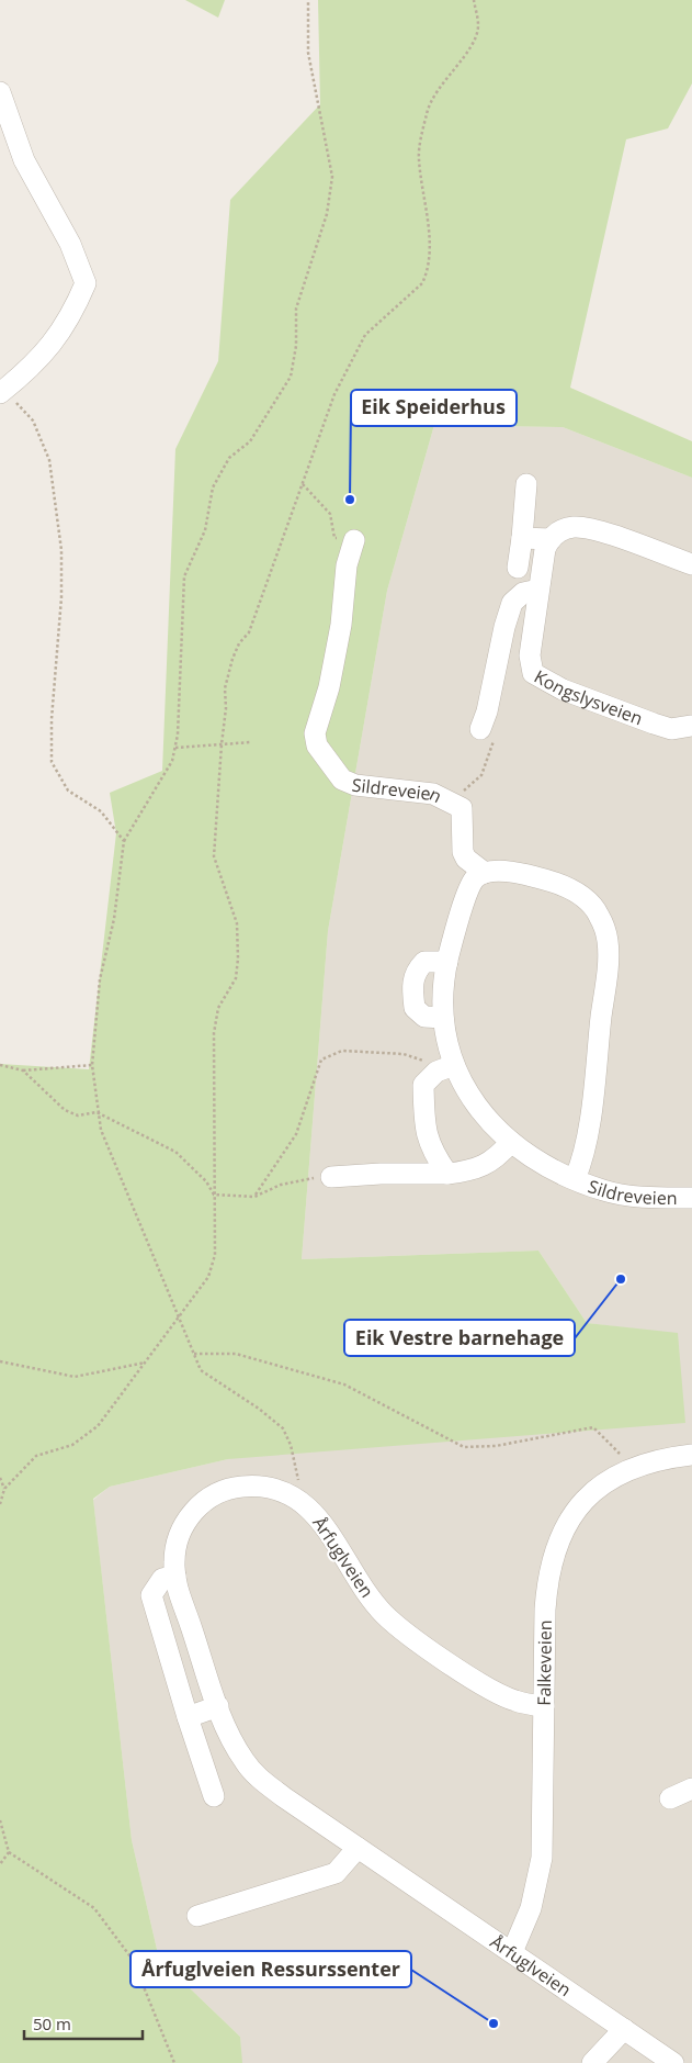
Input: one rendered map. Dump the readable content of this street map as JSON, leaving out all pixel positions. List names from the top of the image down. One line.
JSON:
{"streets":{"street":["Kongslysveien","Sildreveien","Årfuglveien","Falkeveien"]},"crossings":[["Årfuglveien","Falkeveien"]],"places":["Eik Speiderhus","Eik Vestre barnehage","Årfuglveien Ressurssenter"],"scale_bar":"50 m"}
